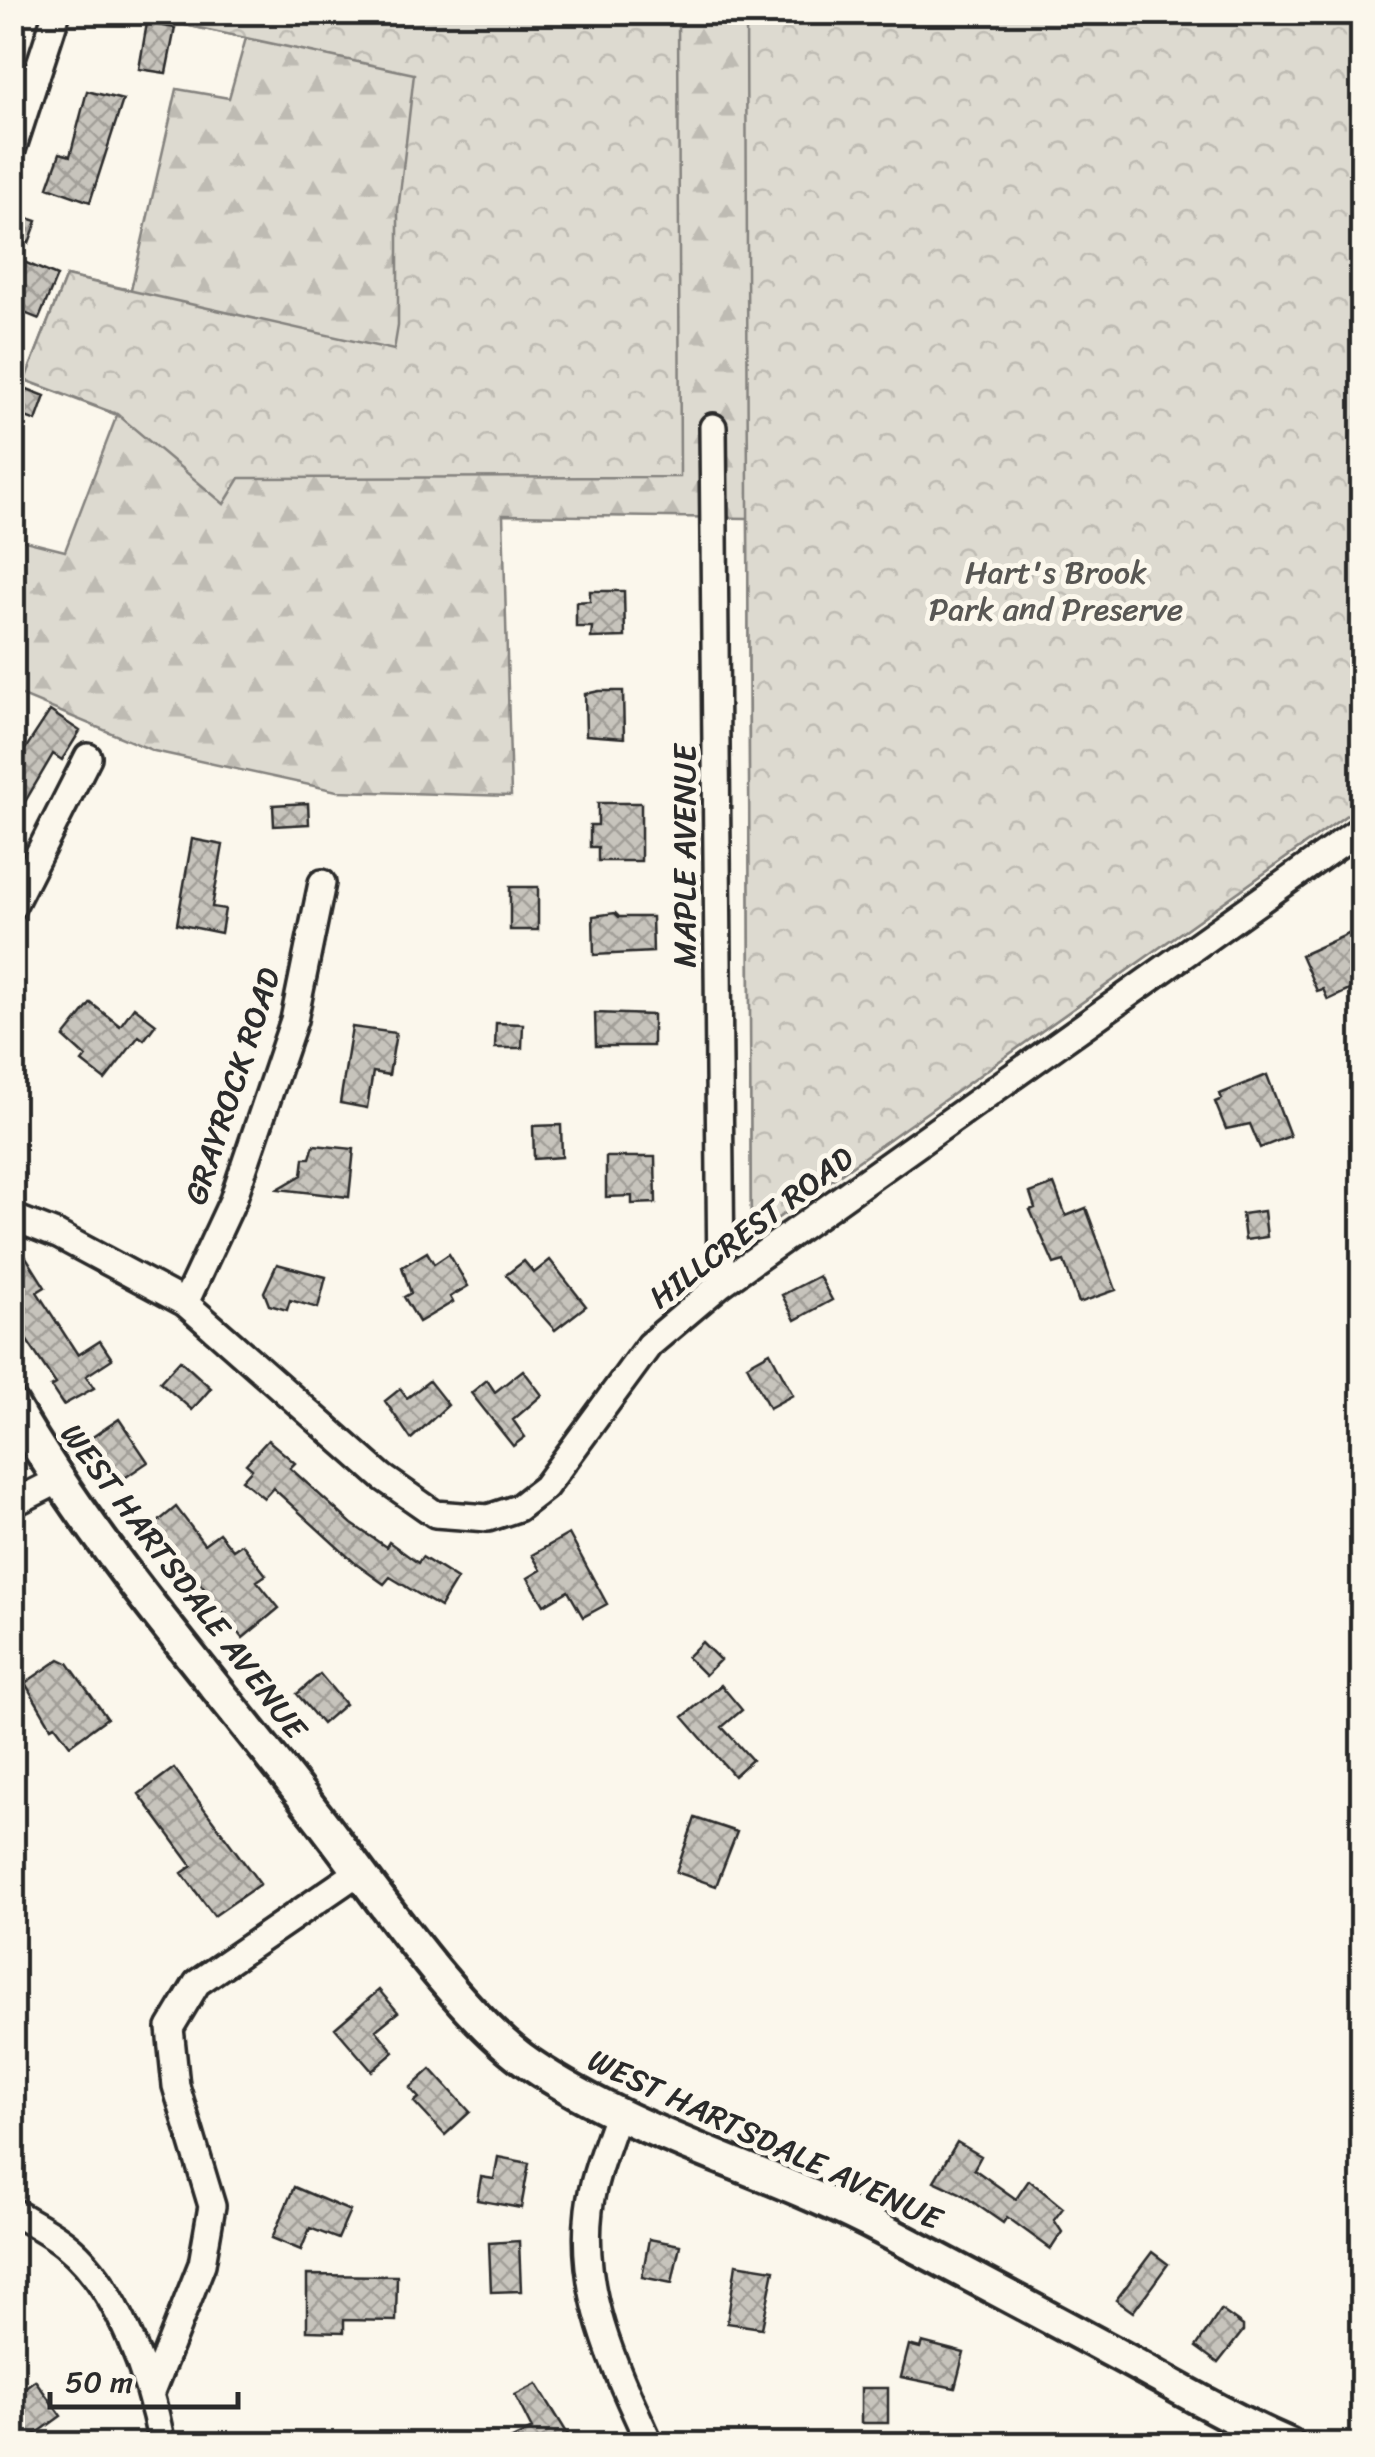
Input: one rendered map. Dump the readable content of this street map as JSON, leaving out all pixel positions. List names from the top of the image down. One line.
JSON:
{"streets":{"main road":["WEST HARTSDALE AVENUE"],"street":["MAPLE AVENUE","GRAYROCK ROAD","HILLCREST ROAD"]},"crossings":[["MAPLE AVENUE","HILLCREST ROAD"],["GRAYROCK ROAD","HILLCREST ROAD"]],"parks":["Hart's Brook Park and Preserve"],"scale_bar":"50 m"}
